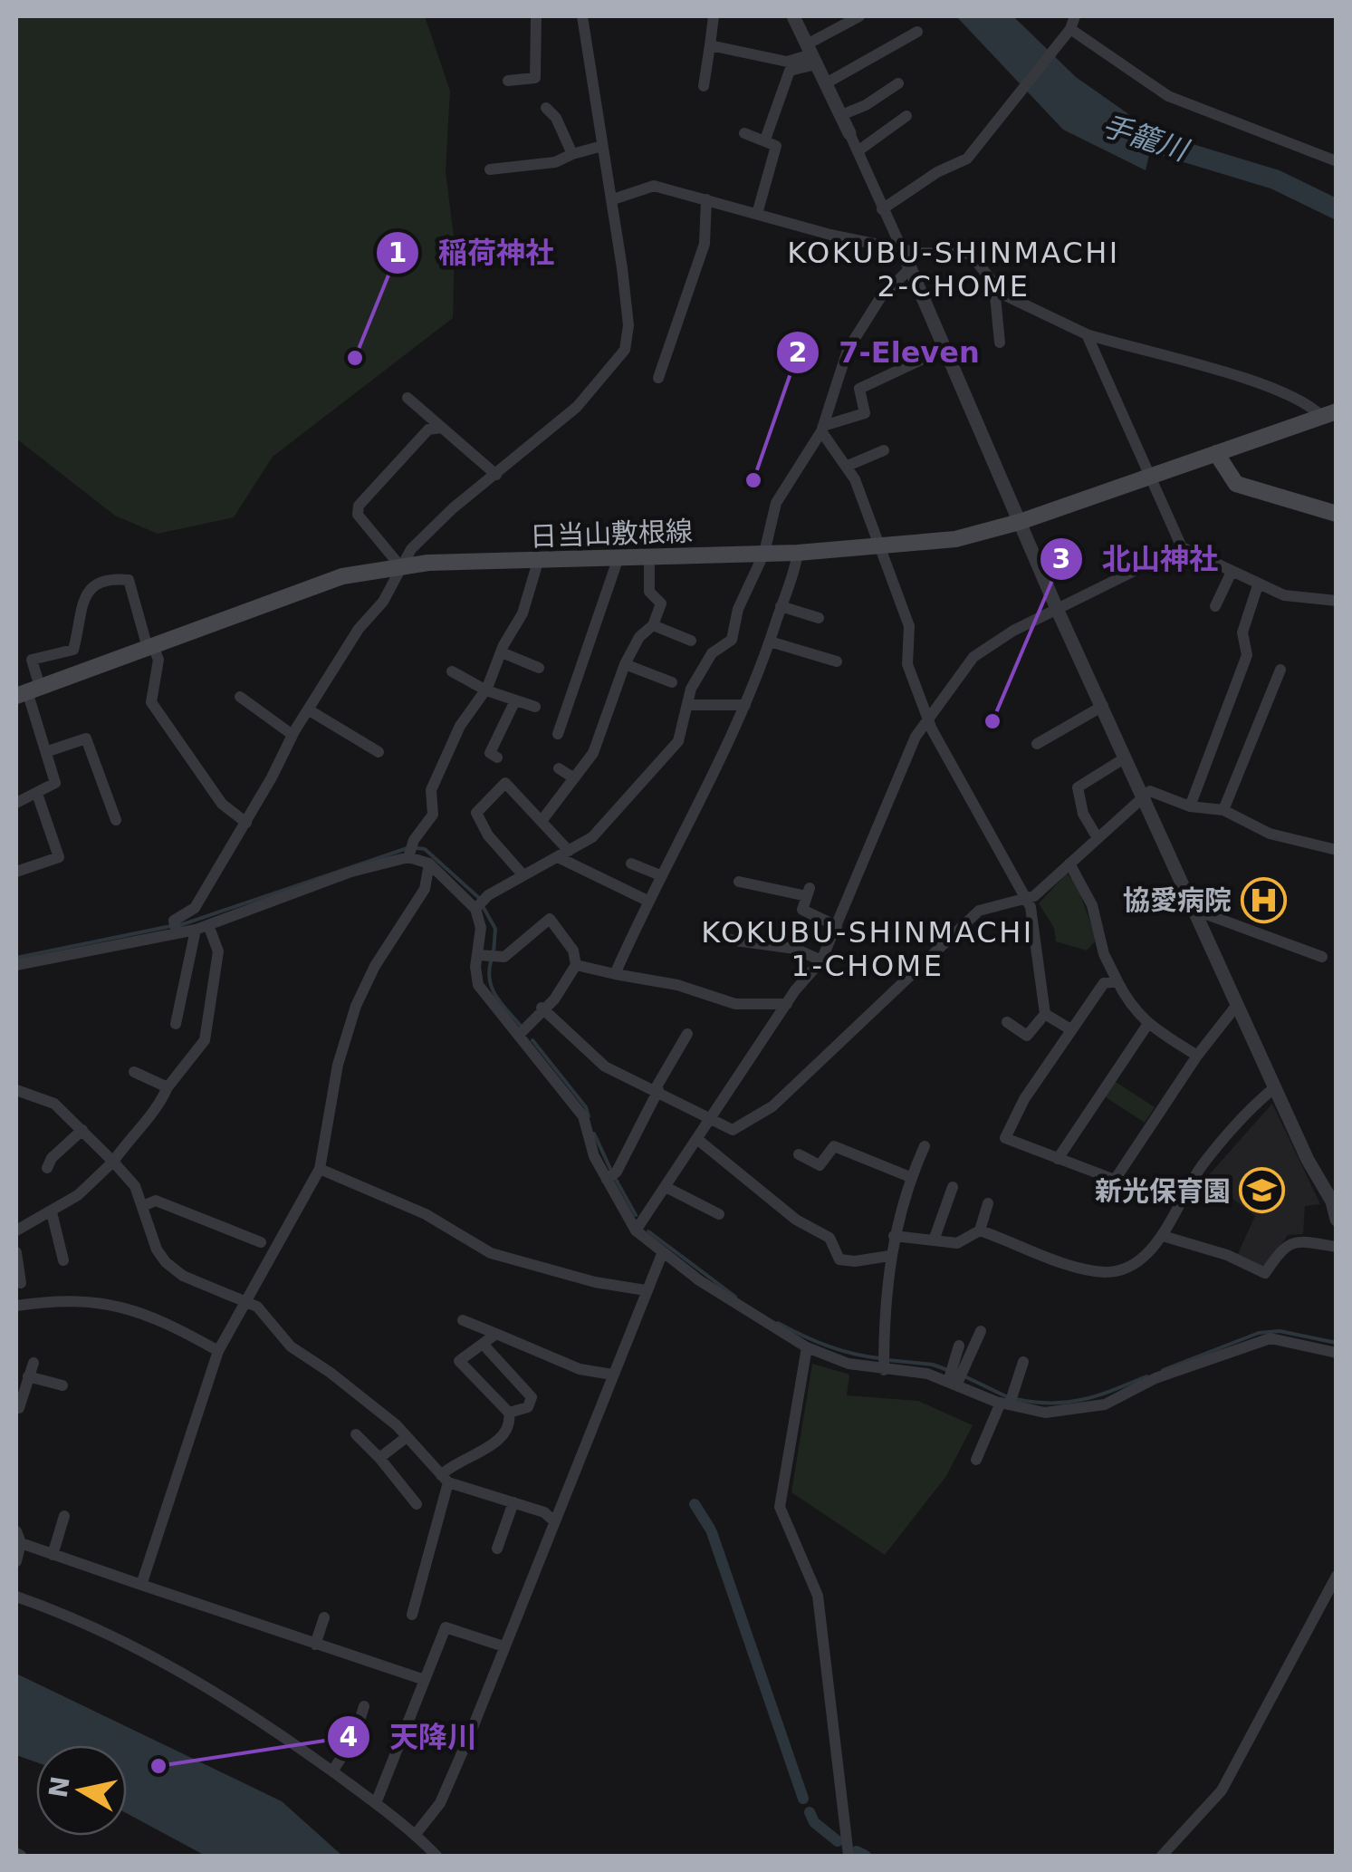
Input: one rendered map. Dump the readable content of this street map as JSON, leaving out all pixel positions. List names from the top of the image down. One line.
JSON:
{"streets":{"main road":["日当山敷根線"]},"districts":["KOKUBU-SHINMACHI 2-CHOME","KOKUBU-SHINMACHI 1-CHOME"],"water":["手籠川"],"places":{"other":["稲荷神社","7-Eleven","北山神社","天降川"],"hospital":["協愛病院"],"school or university":["新光保育園"]},"north":"left"}
